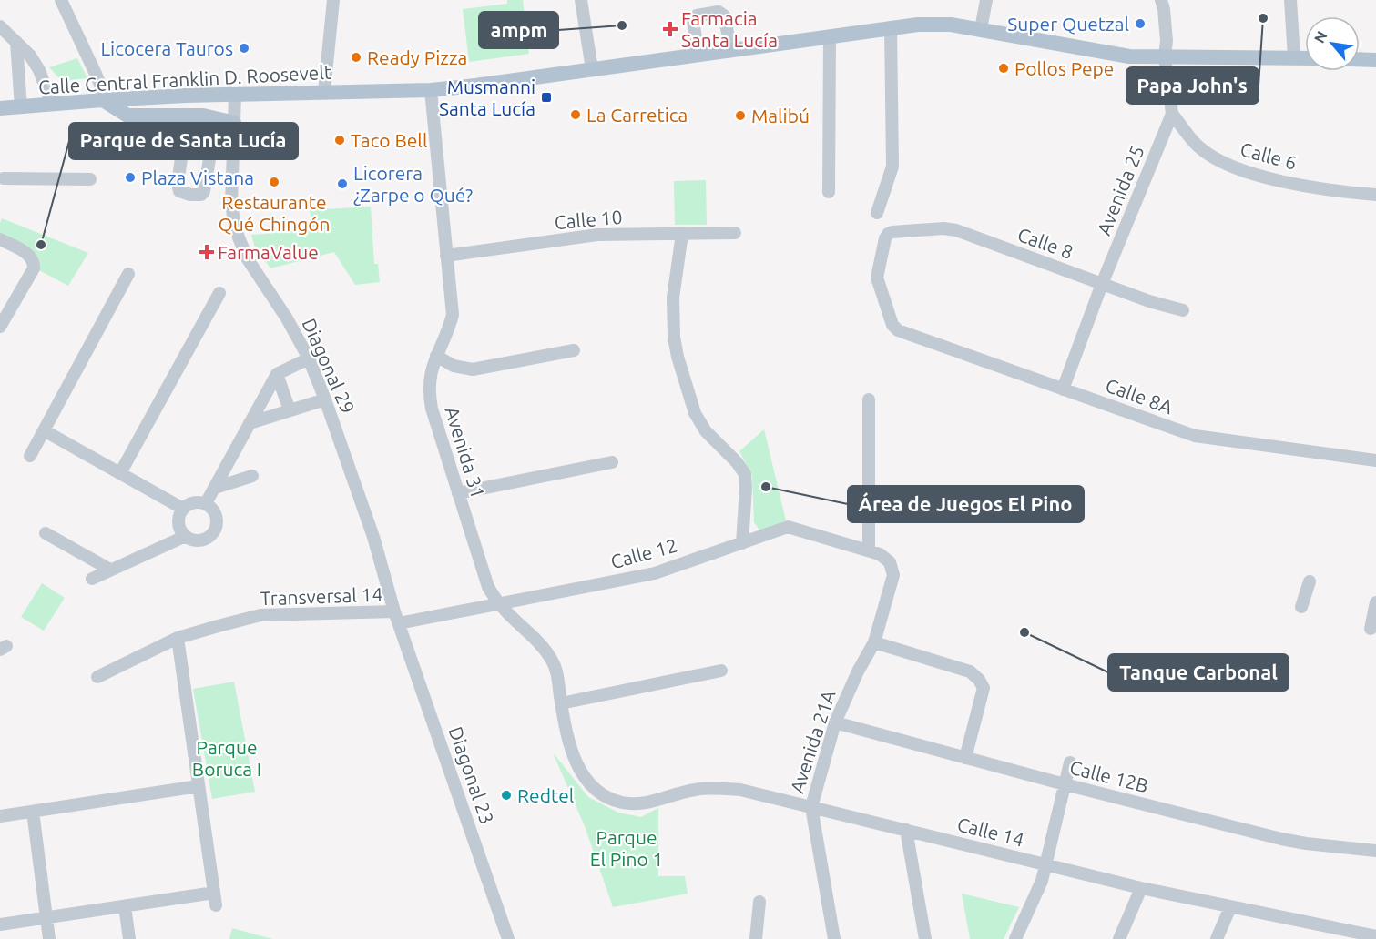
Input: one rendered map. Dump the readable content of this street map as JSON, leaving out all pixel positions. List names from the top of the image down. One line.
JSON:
{"streets":{"main road":["Calle Central Franklin D. Roosevelt"],"street":["Calle 6","Avenida 25","Calle 10","Calle 8","Diagonal 29","Calle 8A","Avenida 31","Calle 12","Transversal 14","Avenida 21A","Diagonal 23","Calle 12B","Calle 14"]},"crossings":[["Calle Central Franklin D. Roosevelt","Avenida 25"],["Calle Central Franklin D. Roosevelt","Diagonal 29"],["Calle Central Franklin D. Roosevelt","Avenida 31"],["Calle 6","Avenida 25"],["Avenida 25","Calle 8"],["Avenida 25","Calle 8A"],["Calle 10","Avenida 31"],["Calle 8","Calle 8A"],["Diagonal 29","Calle 12"],["Diagonal 29","Transversal 14"],["Diagonal 29","Diagonal 23"],["Avenida 31","Calle 12"],["Avenida 31","Calle 14"],["Calle 12","Transversal 14"],["Calle 12","Avenida 21A"],["Calle 12","Diagonal 23"],["Transversal 14","Diagonal 23"],["Avenida 21A","Calle 12B"],["Avenida 21A","Calle 14"]],"parks":["Parque Boruca I","Parque El Pino 1"],"places":{"other":["Papa John's","Super Quetzal","ampm","Licocera Tauros","Ready Pizza","Pollos Pepe","La Carretica","Malibú","Taco Bell","Plaza Vistana","Restaurante Qué Chingón","Licorera ¿Zarpe o Qué?","Parque de Santa Lucía","Área de Juegos El Pino","Tanque Carbonal","Redtel"],"health":["Farmacia Santa Lucía","FarmaValue"],"transit":["Musmanni Santa Lucía"]},"north":"top left"}
